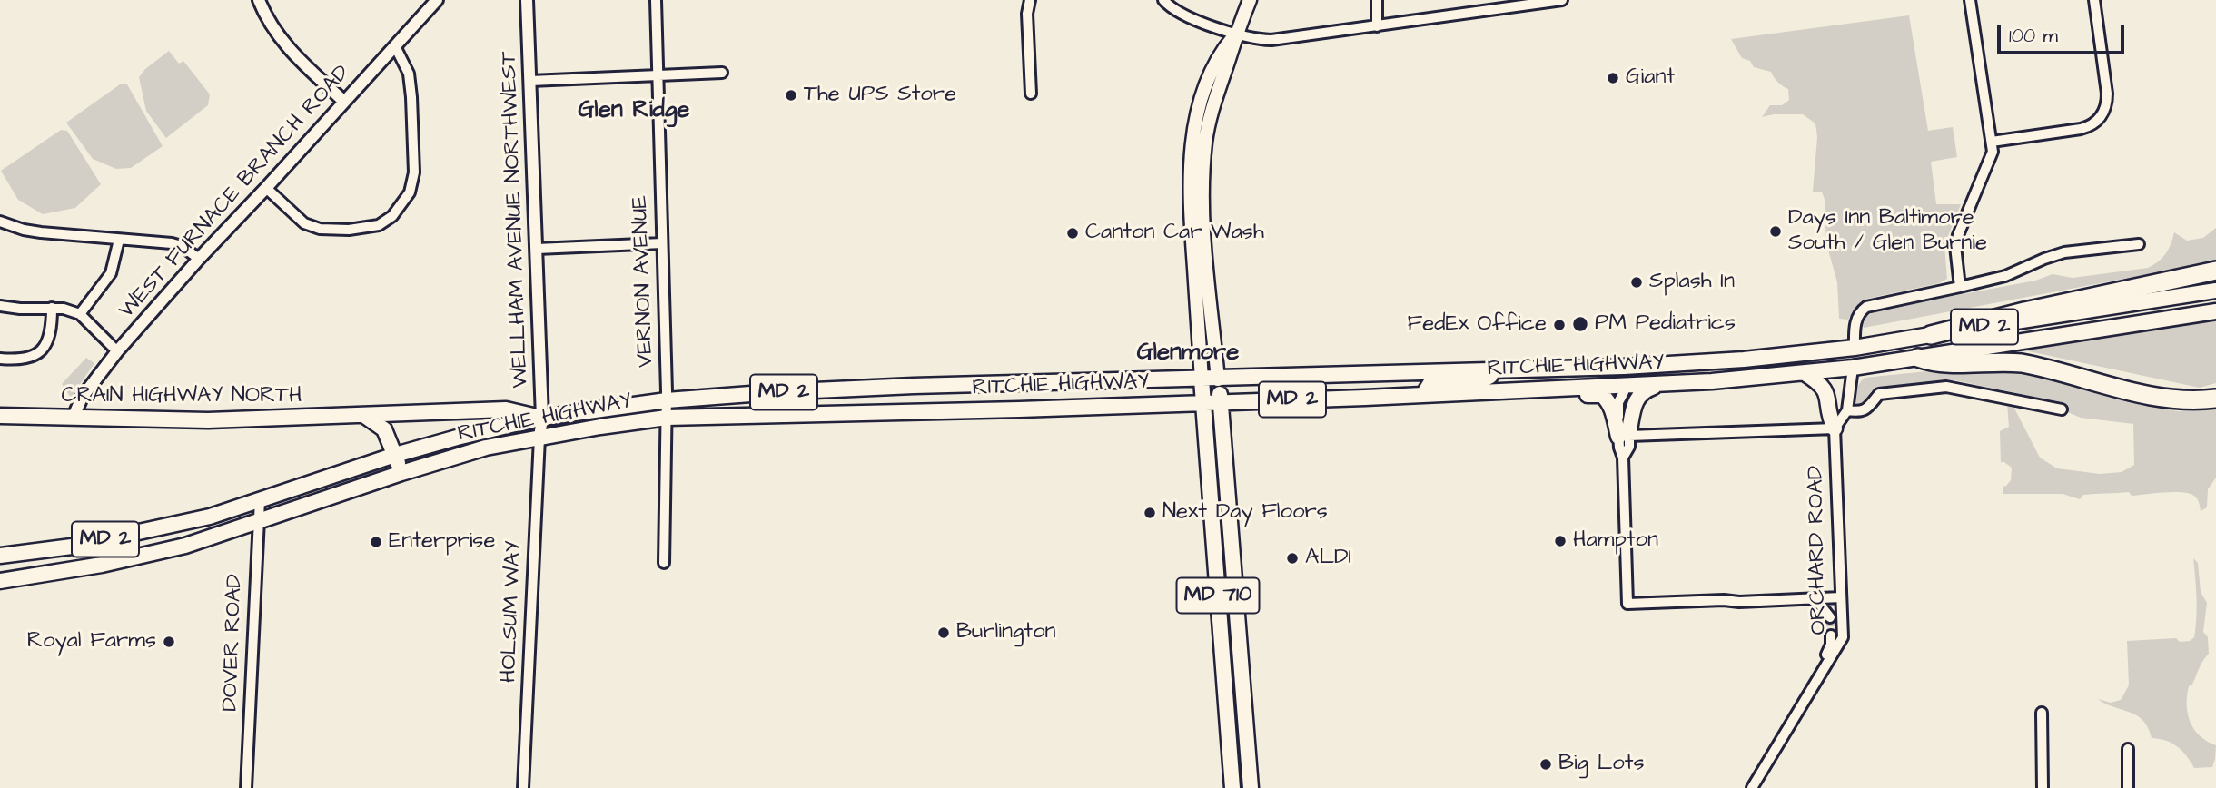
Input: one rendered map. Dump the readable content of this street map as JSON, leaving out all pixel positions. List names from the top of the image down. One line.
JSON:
{"streets":{"main road":["MD 2","RITCHIE HIGHWAY","CRAIN HIGHWAY NORTH","MD 710"],"street":["WEST FURNACE BRANCH ROAD","WELLHAM AVENUE NORTHWEST","VERNON AVENUE","ORCHARD ROAD","HOLSUM WAY","DOVER ROAD"]},"crossings":[["WEST FURNACE BRANCH ROAD","CRAIN HIGHWAY NORTH"],["WELLHAM AVENUE NORTHWEST","RITCHIE HIGHWAY"],["WELLHAM AVENUE NORTHWEST","CRAIN HIGHWAY NORTH"],["WELLHAM AVENUE NORTHWEST","HOLSUM WAY"],["VERNON AVENUE","RITCHIE HIGHWAY"],["RITCHIE HIGHWAY","CRAIN HIGHWAY NORTH"],["RITCHIE HIGHWAY","MD 710"],["RITCHIE HIGHWAY","HOLSUM WAY"],["RITCHIE HIGHWAY","DOVER ROAD"]],"districts":["Glen Ridge","Glenmore"],"places":["Giant","The UPS Store","Days Inn Baltimore South / Glen Burnie","Canton Car Wash","Splash In","PM Pediatrics","FedEx Office","Next Day Floors","Hampton","Enterprise","ALDI","Burlington","Royal Farms","Big Lots"],"scale_bar":"100 m"}
